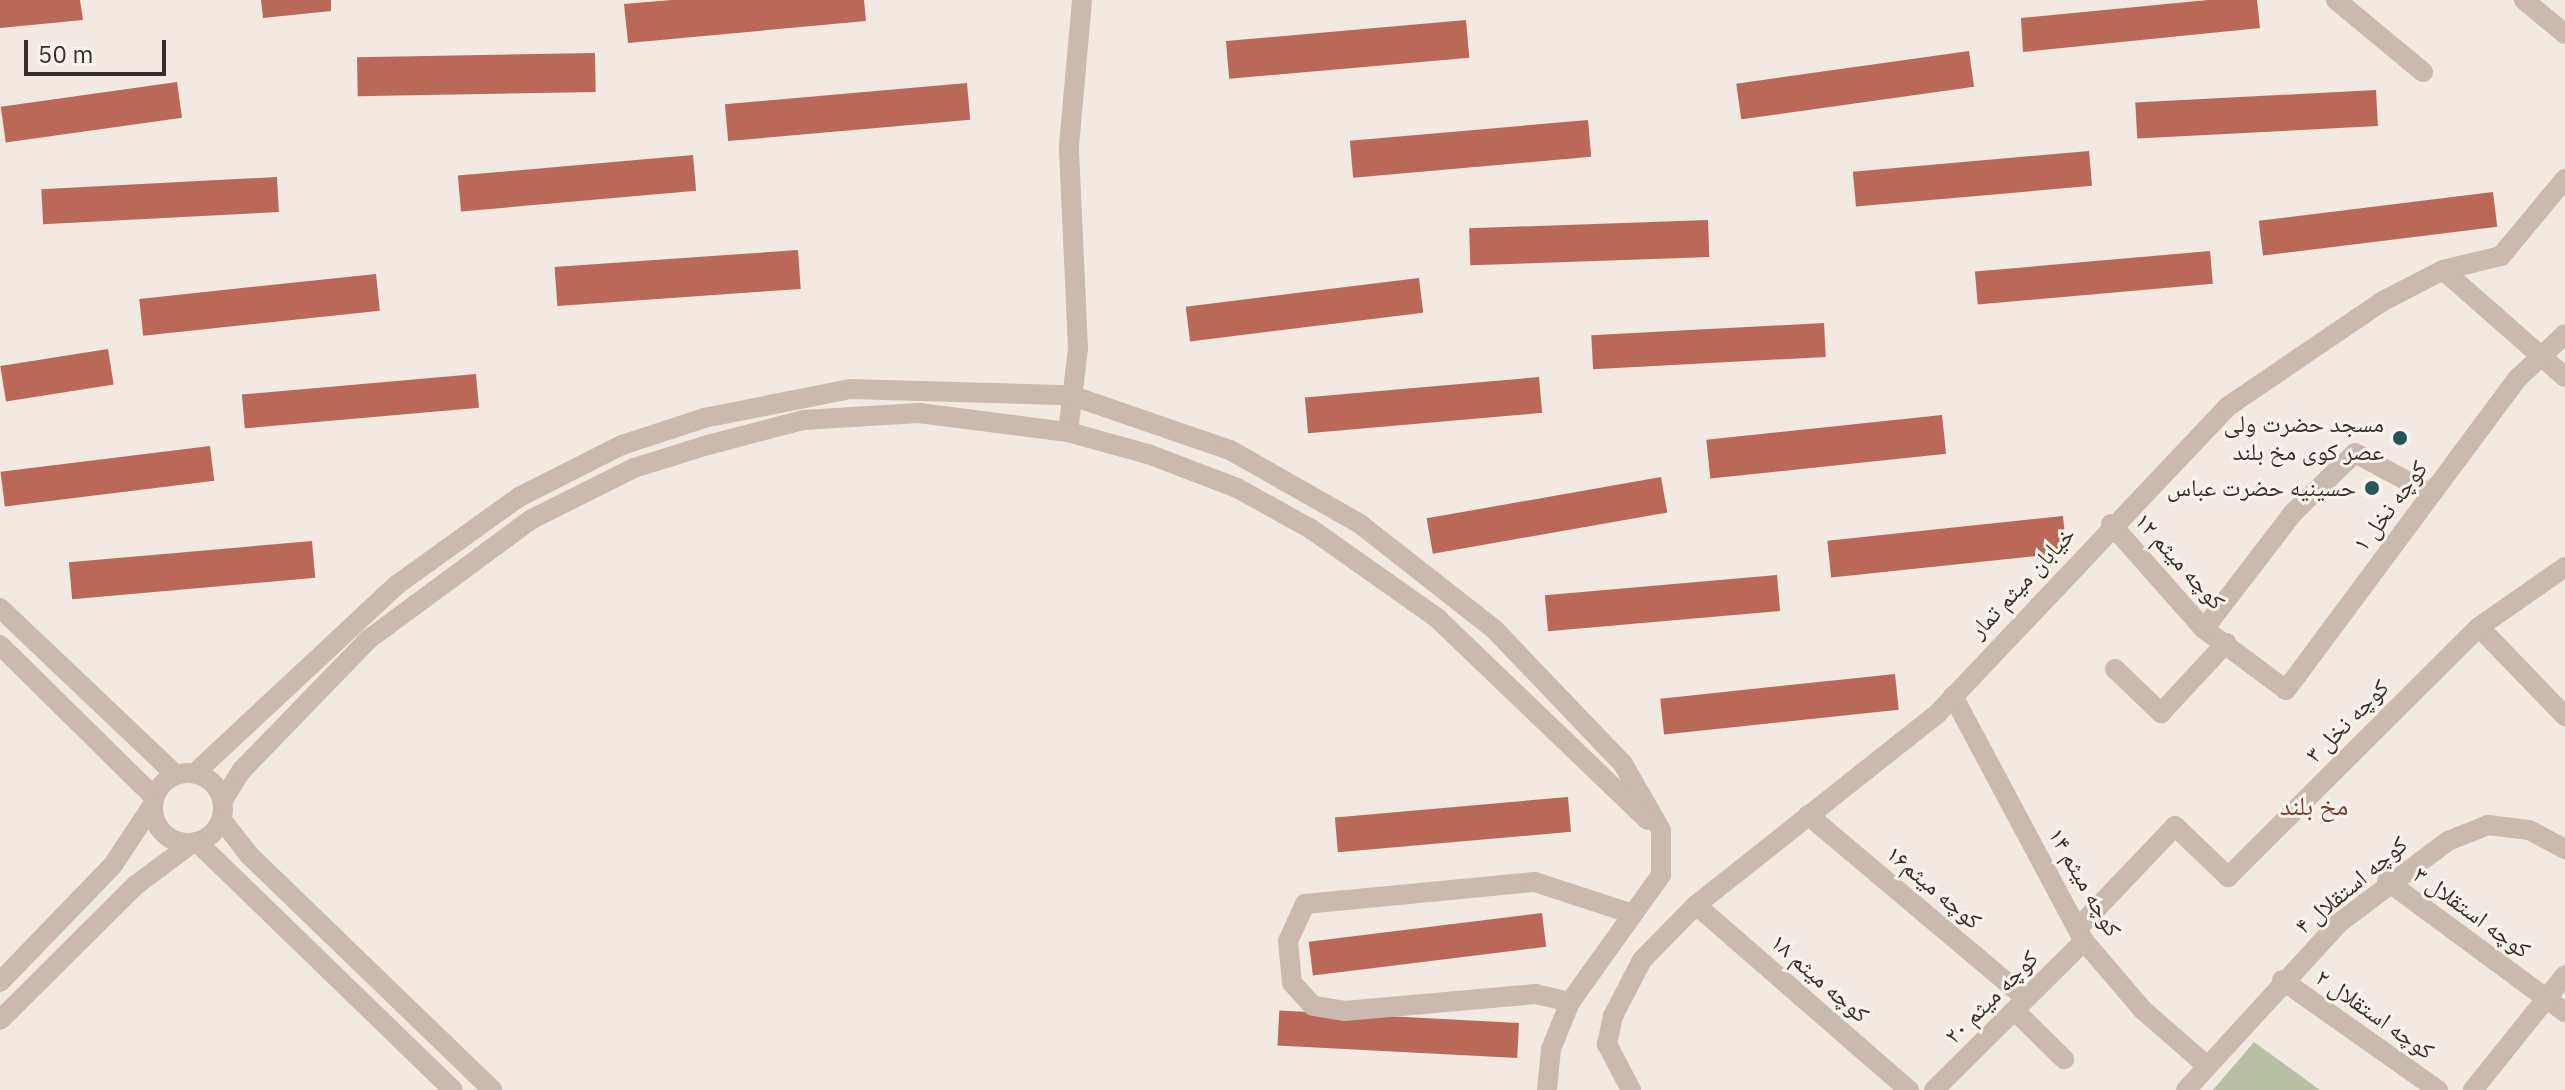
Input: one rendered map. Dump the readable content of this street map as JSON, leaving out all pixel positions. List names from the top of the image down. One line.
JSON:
{"streets":{"street":["کوچه نخل ۱","کوچه میثم ۱۲","خیابان میثم تمار","کوچه نخل ۳","کوچه میثم ۱۴","کوچه استقلال ۴","کوچه میثم۱۶","کوچه استقلال ۳","کوچه میثم ۱۸","کوچه میثم ۲۰","کوچه استقلال ۲"]},"crossings":[["کوچه نخل ۱","کوچه میثم ۱۲"],["کوچه میثم ۱۲","خیابان میثم تمار"],["خیابان میثم تمار","کوچه میثم ۱۴"],["خیابان میثم تمار","کوچه میثم۱۶"],["خیابان میثم تمار","کوچه میثم ۱۸"],["کوچه نخل ۳","کوچه میثم ۱۴"],["کوچه نخل ۳","کوچه میثم ۲۰"],["کوچه میثم ۱۴","کوچه استقلال ۴"],["کوچه میثم ۱۴","کوچه میثم ۲۰"],["کوچه استقلال ۴","کوچه استقلال ۳"],["کوچه استقلال ۴","کوچه استقلال ۲"],["کوچه میثم۱۶","کوچه میثم ۲۰"]],"districts":["مخ بلند"],"places":["مسجد حضرت ولی عصر کوی مخ بلند","حسینیه حضرت عباس"],"scale_bar":"50 m"}
